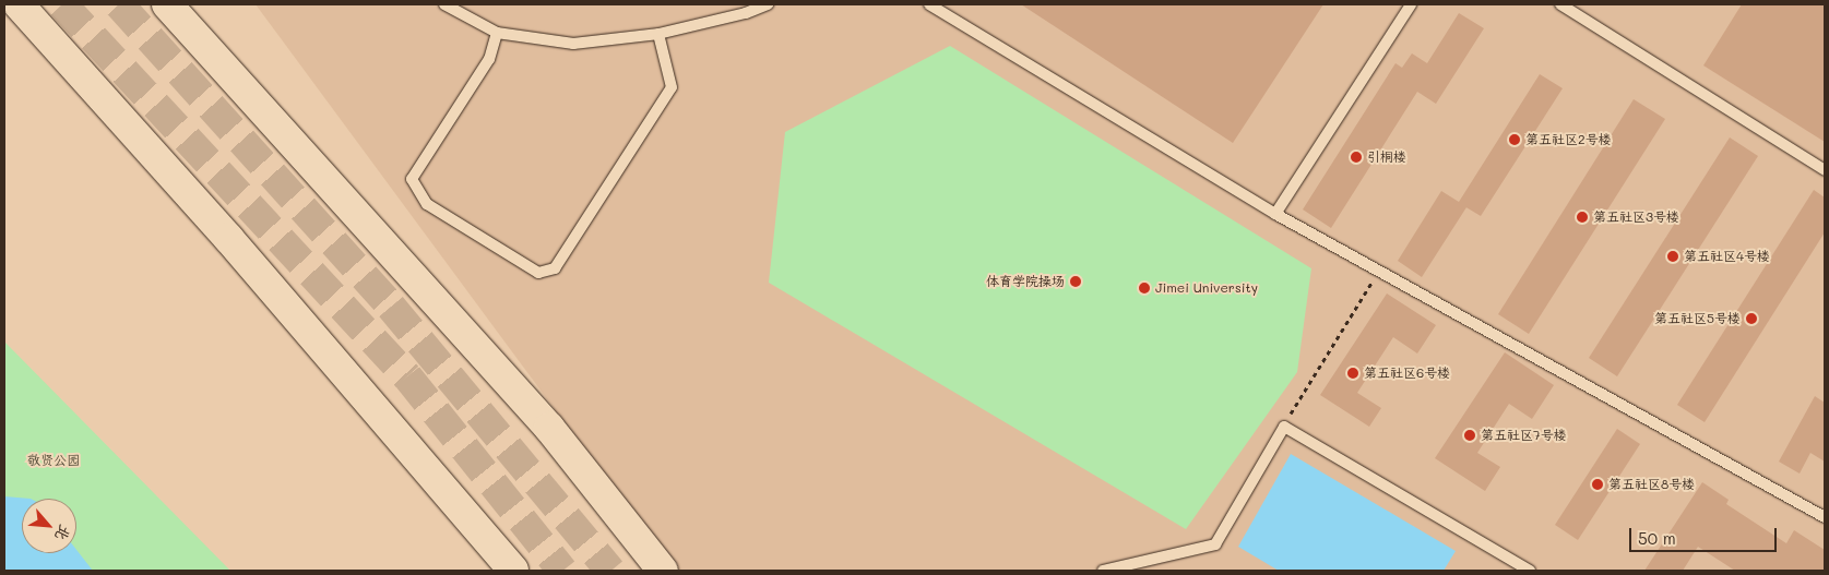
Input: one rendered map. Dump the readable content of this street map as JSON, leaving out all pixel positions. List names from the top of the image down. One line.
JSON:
{"parks":["敬贤公园"],"places":["第五社区2号楼","引桐楼","第五社区3号楼","第五社区4号楼","体育学院操场","Jimei University","第五社区5号楼","第五社区6号楼","第五社区7号楼","第五社区8号楼"],"scale_bar":"50 m","north":"bottom right"}
